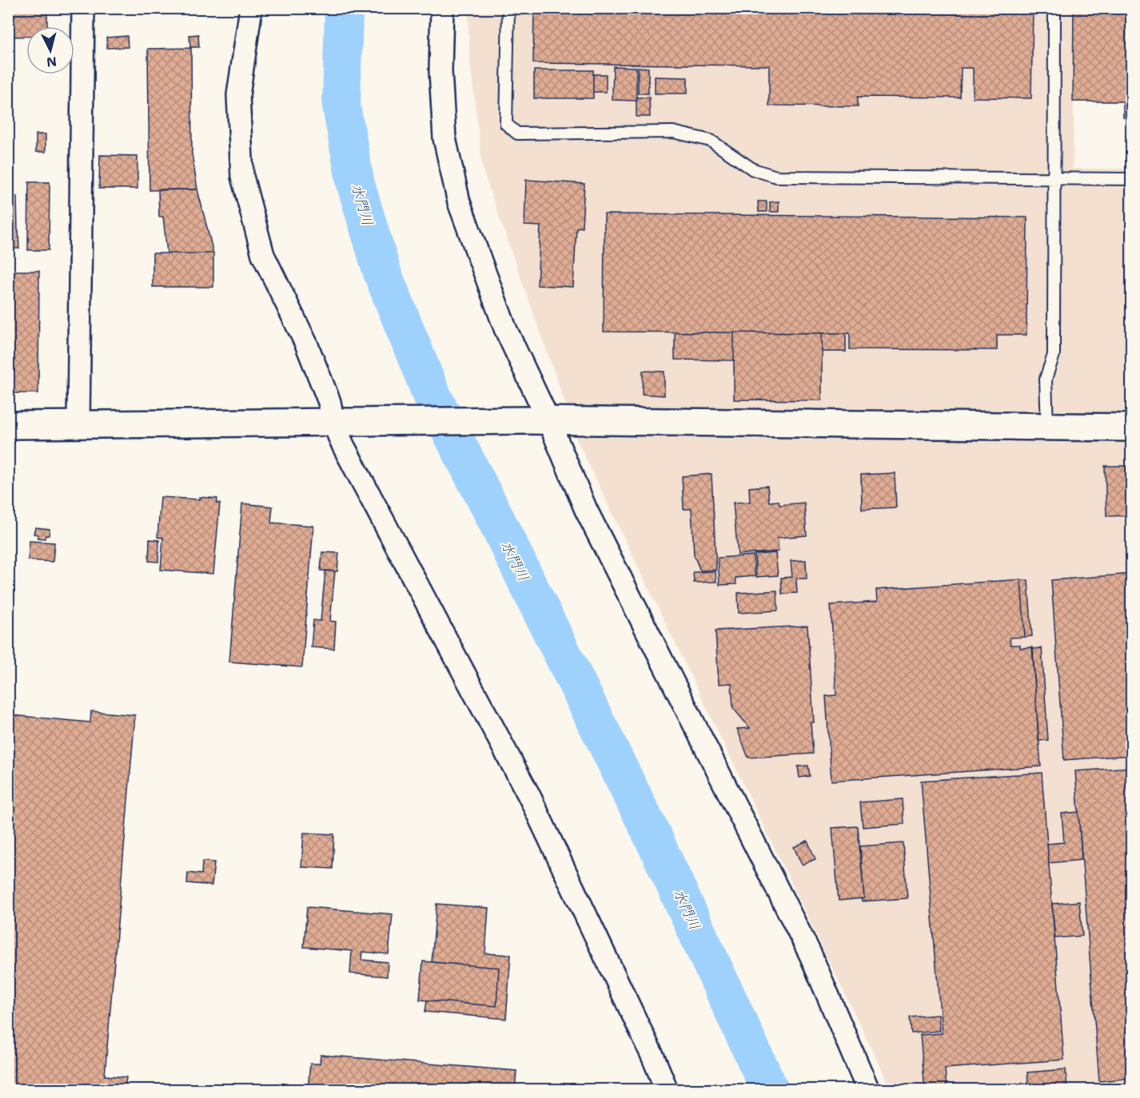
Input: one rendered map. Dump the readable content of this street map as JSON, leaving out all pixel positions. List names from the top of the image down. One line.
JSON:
{"water":["水門川"],"north":"bottom"}
